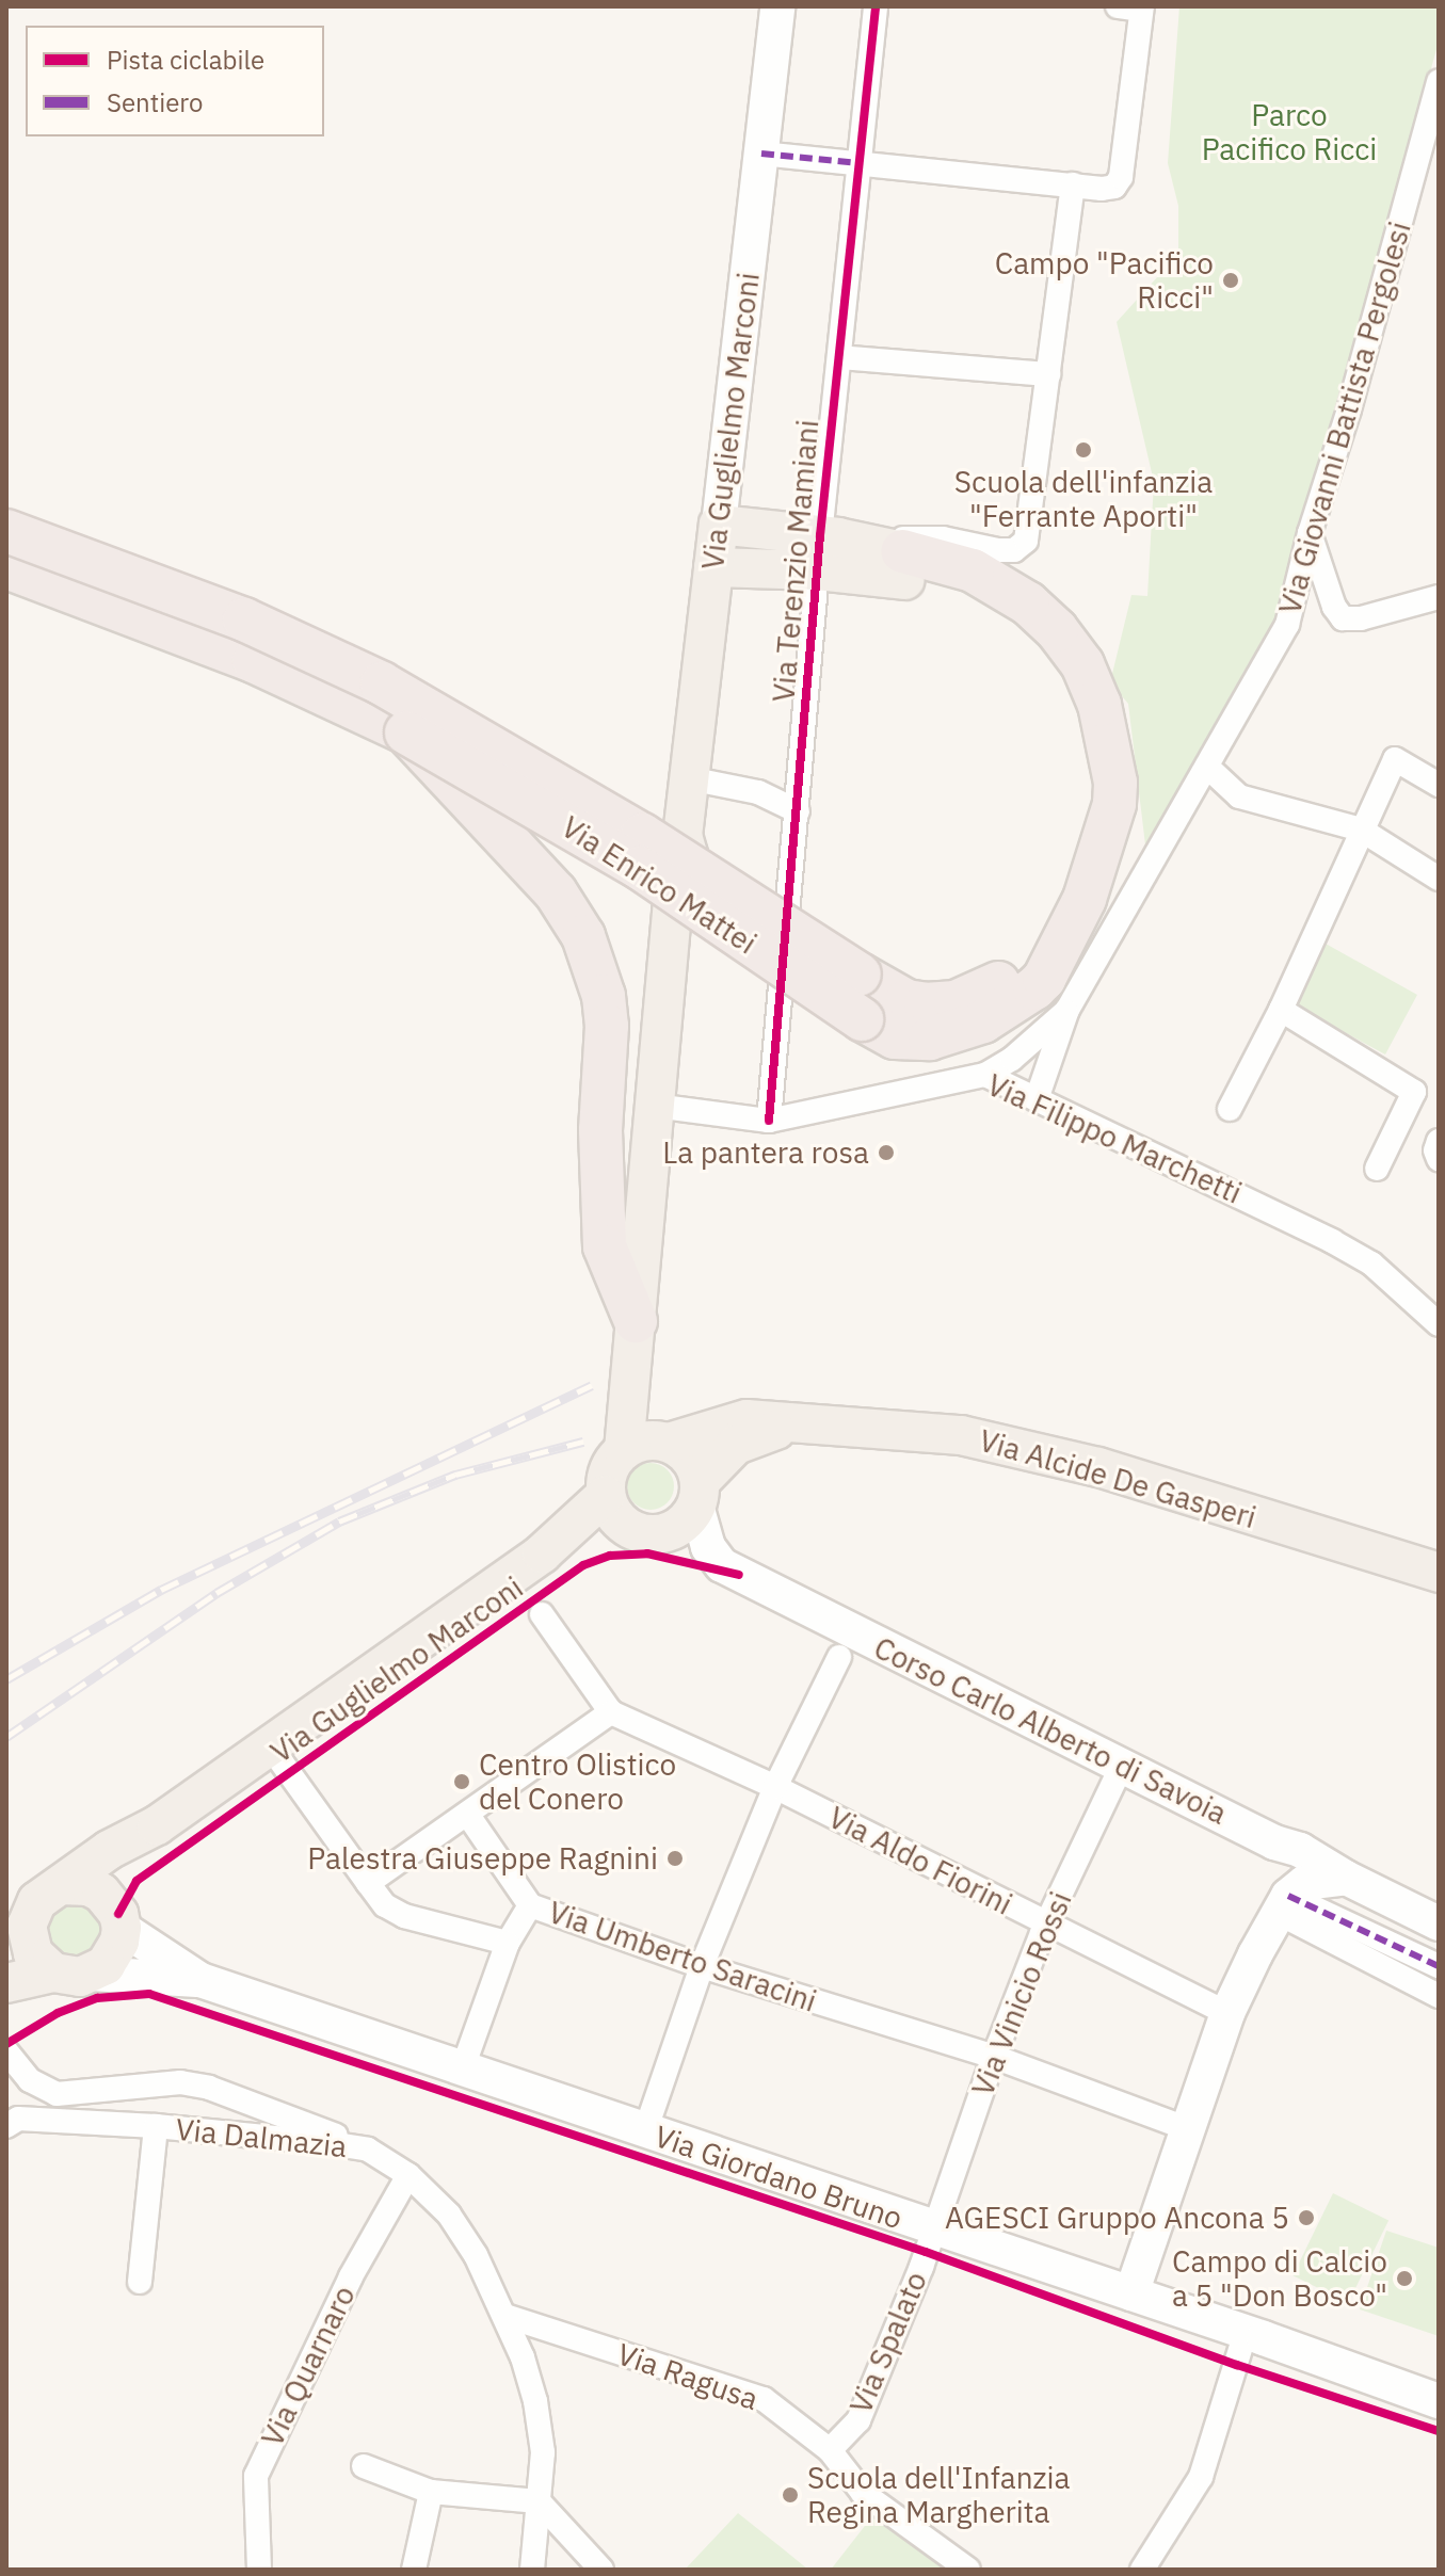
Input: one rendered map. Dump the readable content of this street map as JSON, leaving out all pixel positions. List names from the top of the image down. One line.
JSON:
{"streets":{"highway":["Via Enrico Mattei"],"main road":["Via Guglielmo Marconi","Via Alcide De Gasperi","Corso Carlo Alberto di Savoia","Via Giordano Bruno"],"street":["Via Giovanni Battista Pergolesi","Via Terenzio Mamiani","Via Filippo Marchetti","Via Aldo Fiorini","Via Umberto Saracini","Via Vinicio Rossi","Via Dalmazia","Via Spalato","Via Quarnaro","Via Ragusa"]},"crossings":[["Via Giovanni Battista Pergolesi","Via Filippo Marchetti"],["Via Guglielmo Marconi","Via Filippo Marchetti"],["Via Guglielmo Marconi","Via Alcide De Gasperi"],["Via Guglielmo Marconi","Corso Carlo Alberto di Savoia"],["Via Guglielmo Marconi","Via Umberto Saracini"],["Via Guglielmo Marconi","Via Giordano Bruno"],["Via Terenzio Mamiani","Via Enrico Mattei"],["Via Terenzio Mamiani","Via Filippo Marchetti"],["Via Alcide De Gasperi","Corso Carlo Alberto di Savoia"],["Corso Carlo Alberto di Savoia","Via Vinicio Rossi"],["Via Aldo Fiorini","Via Vinicio Rossi"],["Via Umberto Saracini","Via Vinicio Rossi"],["Via Vinicio Rossi","Via Giordano Bruno"],["Via Vinicio Rossi","Via Spalato"],["Via Dalmazia","Via Quarnaro"],["Via Dalmazia","Via Ragusa"],["Via Giordano Bruno","Via Spalato"],["Via Spalato","Via Ragusa"]],"parks":["Parco Pacifico Ricci"],"places":["Campo \"Pacifico Ricci\"","Scuola dell'infanzia \"Ferrante Aporti\"","La pantera rosa","Centro Olistico del Conero","Palestra Giuseppe Ragnini","AGESCI Gruppo Ancona 5","Campo di Calcio a 5 \"Don Bosco\"","Scuola dell'Infanzia Regina Margherita"],"legend":["Pista ciclabile","Sentiero"]}
